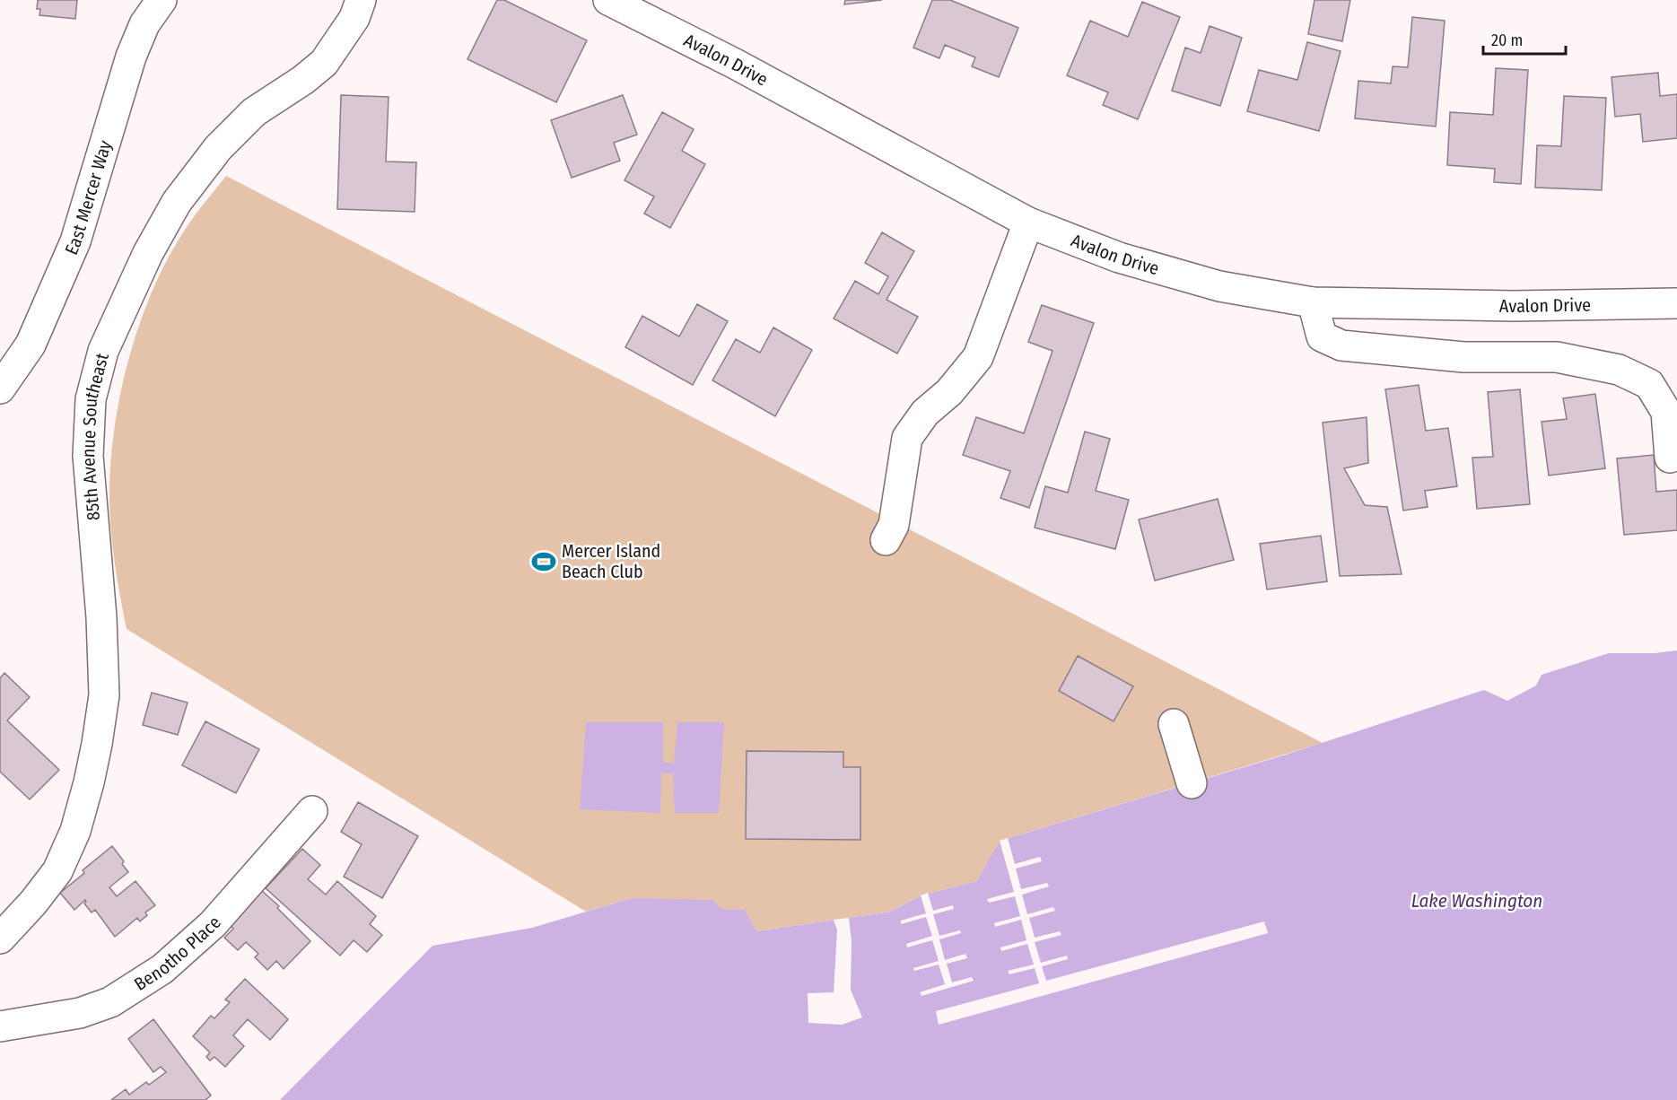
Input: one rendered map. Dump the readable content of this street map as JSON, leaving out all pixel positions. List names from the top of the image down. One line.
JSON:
{"streets":{"street":["Avalon Drive","East Mercer Way","85th Avenue Southeast","Benotho Place"]},"water":["Lake Washington"],"places":{"sports":["Mercer Island Beach Club"]},"scale_bar":"20 m"}
